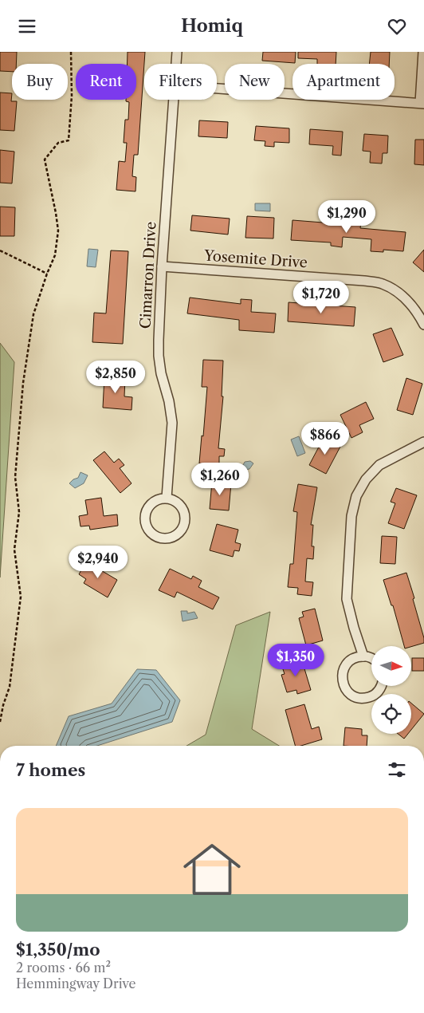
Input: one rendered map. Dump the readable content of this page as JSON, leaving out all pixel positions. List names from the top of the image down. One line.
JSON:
{"streets":{"street":["Yosemite Drive","Cimarron Drive"]},"crossings":[["Yosemite Drive","Cimarron Drive"]],"north":"right","page":{"header":"Homiq","chip":["Buy","Rent","Filters","New","Apartment"],"price":["$1,290","$1,720","$2,850","$866","$1,260","$2,940","$1,350"],"heading":"7 homes","list":[{"name":"$1,350/mo","note":"2 rooms · 66 m² · Hemmingway Drive"}]}}
